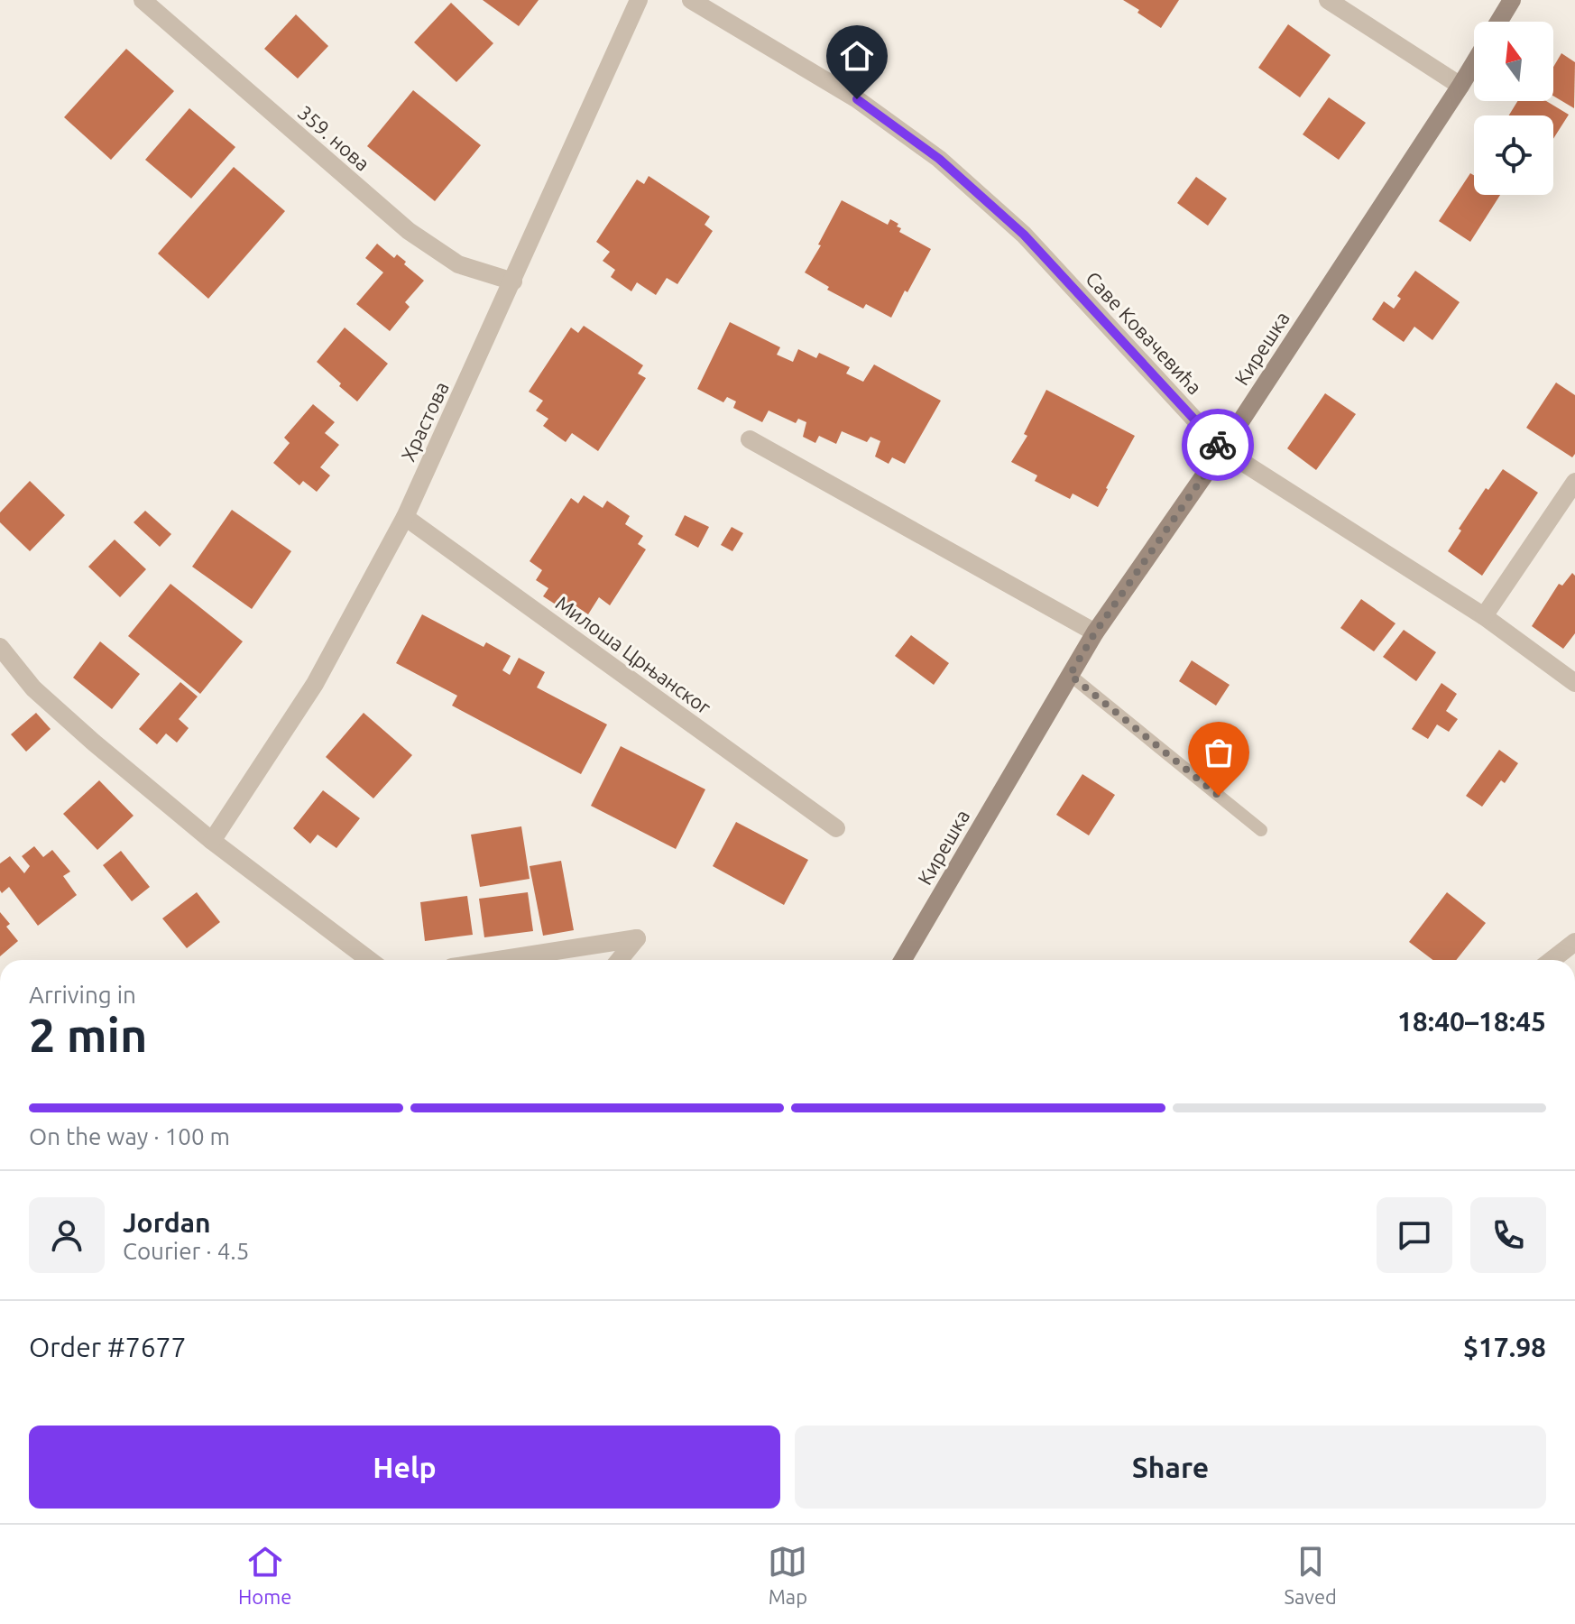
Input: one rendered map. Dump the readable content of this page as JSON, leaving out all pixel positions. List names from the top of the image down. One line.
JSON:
{"streets":{"street":["359. нова","Саве Ковачевића","Кирешка","Храстова","Милоша Црњанског"]},"crossings":[["359. нова","Храстова"],["Саве Ковачевића","Кирешка"],["Храстова","Милоша Црњанског"]],"north":"top","page":{"heading":["2 min","Arriving in","18:40–18:45"],"panel":["Jordan","Courier · 4.5","Order #7677","$17.98"],"bar":"On the way · 100 m","buttons":["Help","Share"],"tabs":["Home","Map","Saved"]}}
